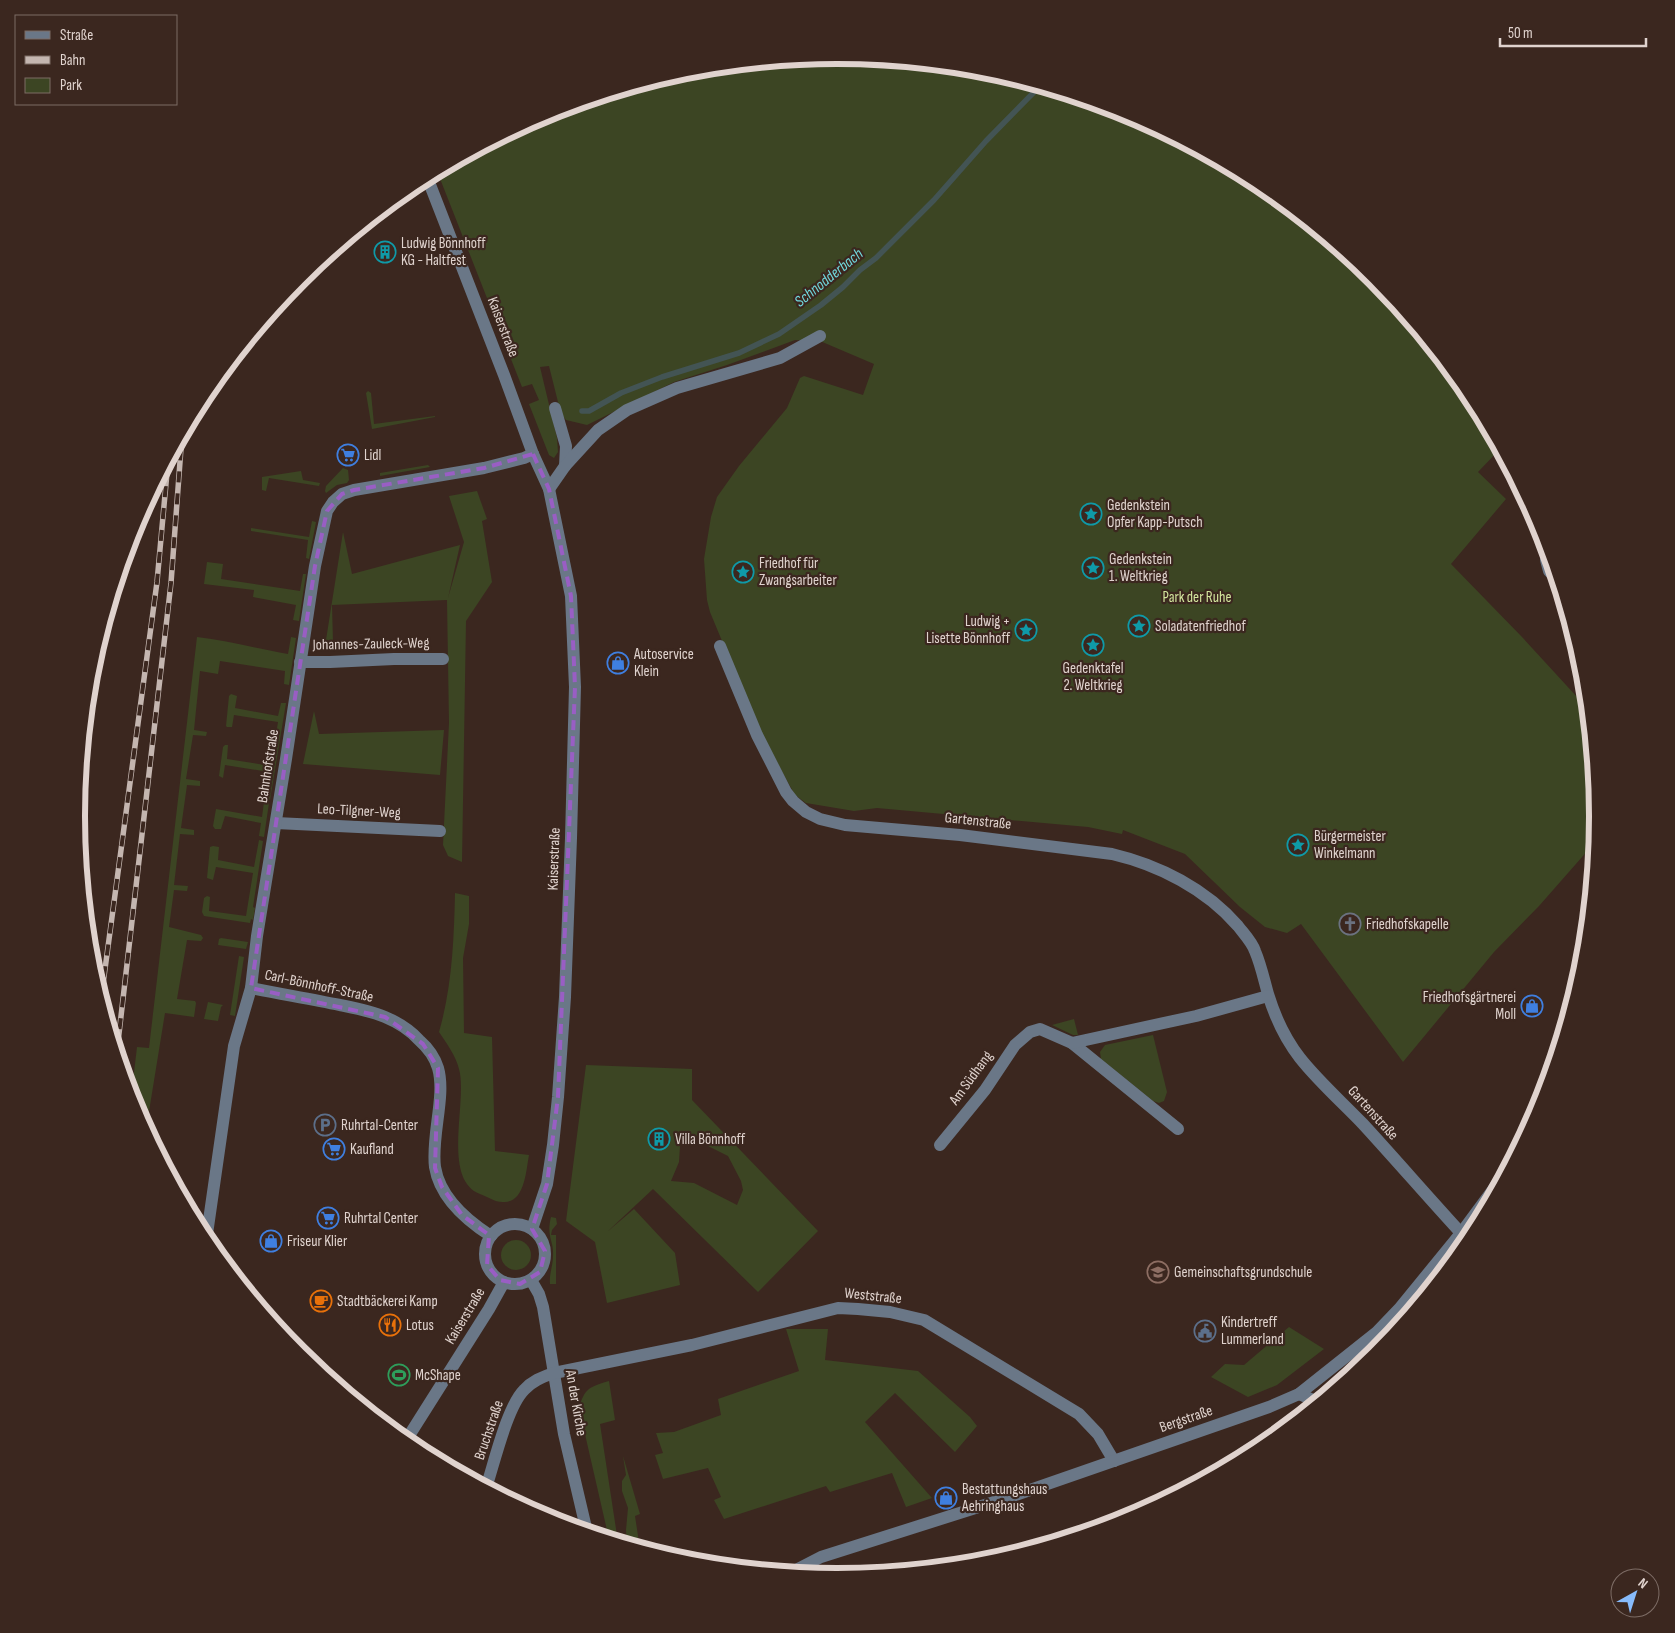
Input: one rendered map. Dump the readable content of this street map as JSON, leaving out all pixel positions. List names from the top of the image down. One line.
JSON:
{"streets":{"street":["Kaiserstraße","Johannes-Zauleck-Weg","Bahnhofstraße","Leo-Tilgner-Weg","Gartenstraße","Carl-Bönnhoff-Straße","Am Südhang","Weststraße","An der Kirche","Bergstraße","Bruchstraße"]},"crossings":[["Kaiserstraße","Bahnhofstraße"],["Kaiserstraße","Carl-Bönnhoff-Straße"],["Kaiserstraße","An der Kirche"],["Johannes-Zauleck-Weg","Bahnhofstraße"],["Bahnhofstraße","Leo-Tilgner-Weg"],["Bahnhofstraße","Carl-Bönnhoff-Straße"],["Carl-Bönnhoff-Straße","An der Kirche"],["Weststraße","An der Kirche"],["Weststraße","Bergstraße"],["Weststraße","Bruchstraße"],["An der Kirche","Bruchstraße"]],"water":["Schnodderbach"],"parks":["Park der Ruhe"],"places":{"building":["Ludwig Bönnhoff KG - Haltfest","Villa Bönnhoff"],"supermarket":["Lidl","Kaufland","Ruhrtal Center"],"place":["Gedenkstein Opfer Kapp-Putsch","Gedenkstein 1. Weltkrieg","Friedhof für Zwangsarbeiter","Soladatenfriedhof","Ludwig + Lisette Bönnhoff","Gedenktafel 2. Weltkrieg","Bürgermeister Winkelmann"],"shop":["Autoservice Klein","Friedhofsgärtnerei Moll","Friseur Klier","Bestattungshaus Aehringhaus"],"church":["Friedhofskapelle"],"parking":["Ruhrtal-Center"],"school or university":["Gemeinschaftsgrundschule"],"cafe":["Stadtbäckerei Kamp"],"restaurant":["Lotus"],"public building":["Kindertreff Lummerland"],"sports":["McShape"]},"legend":["Straße","Bahn","Park"],"scale_bar":"50 m","north":"top right"}
